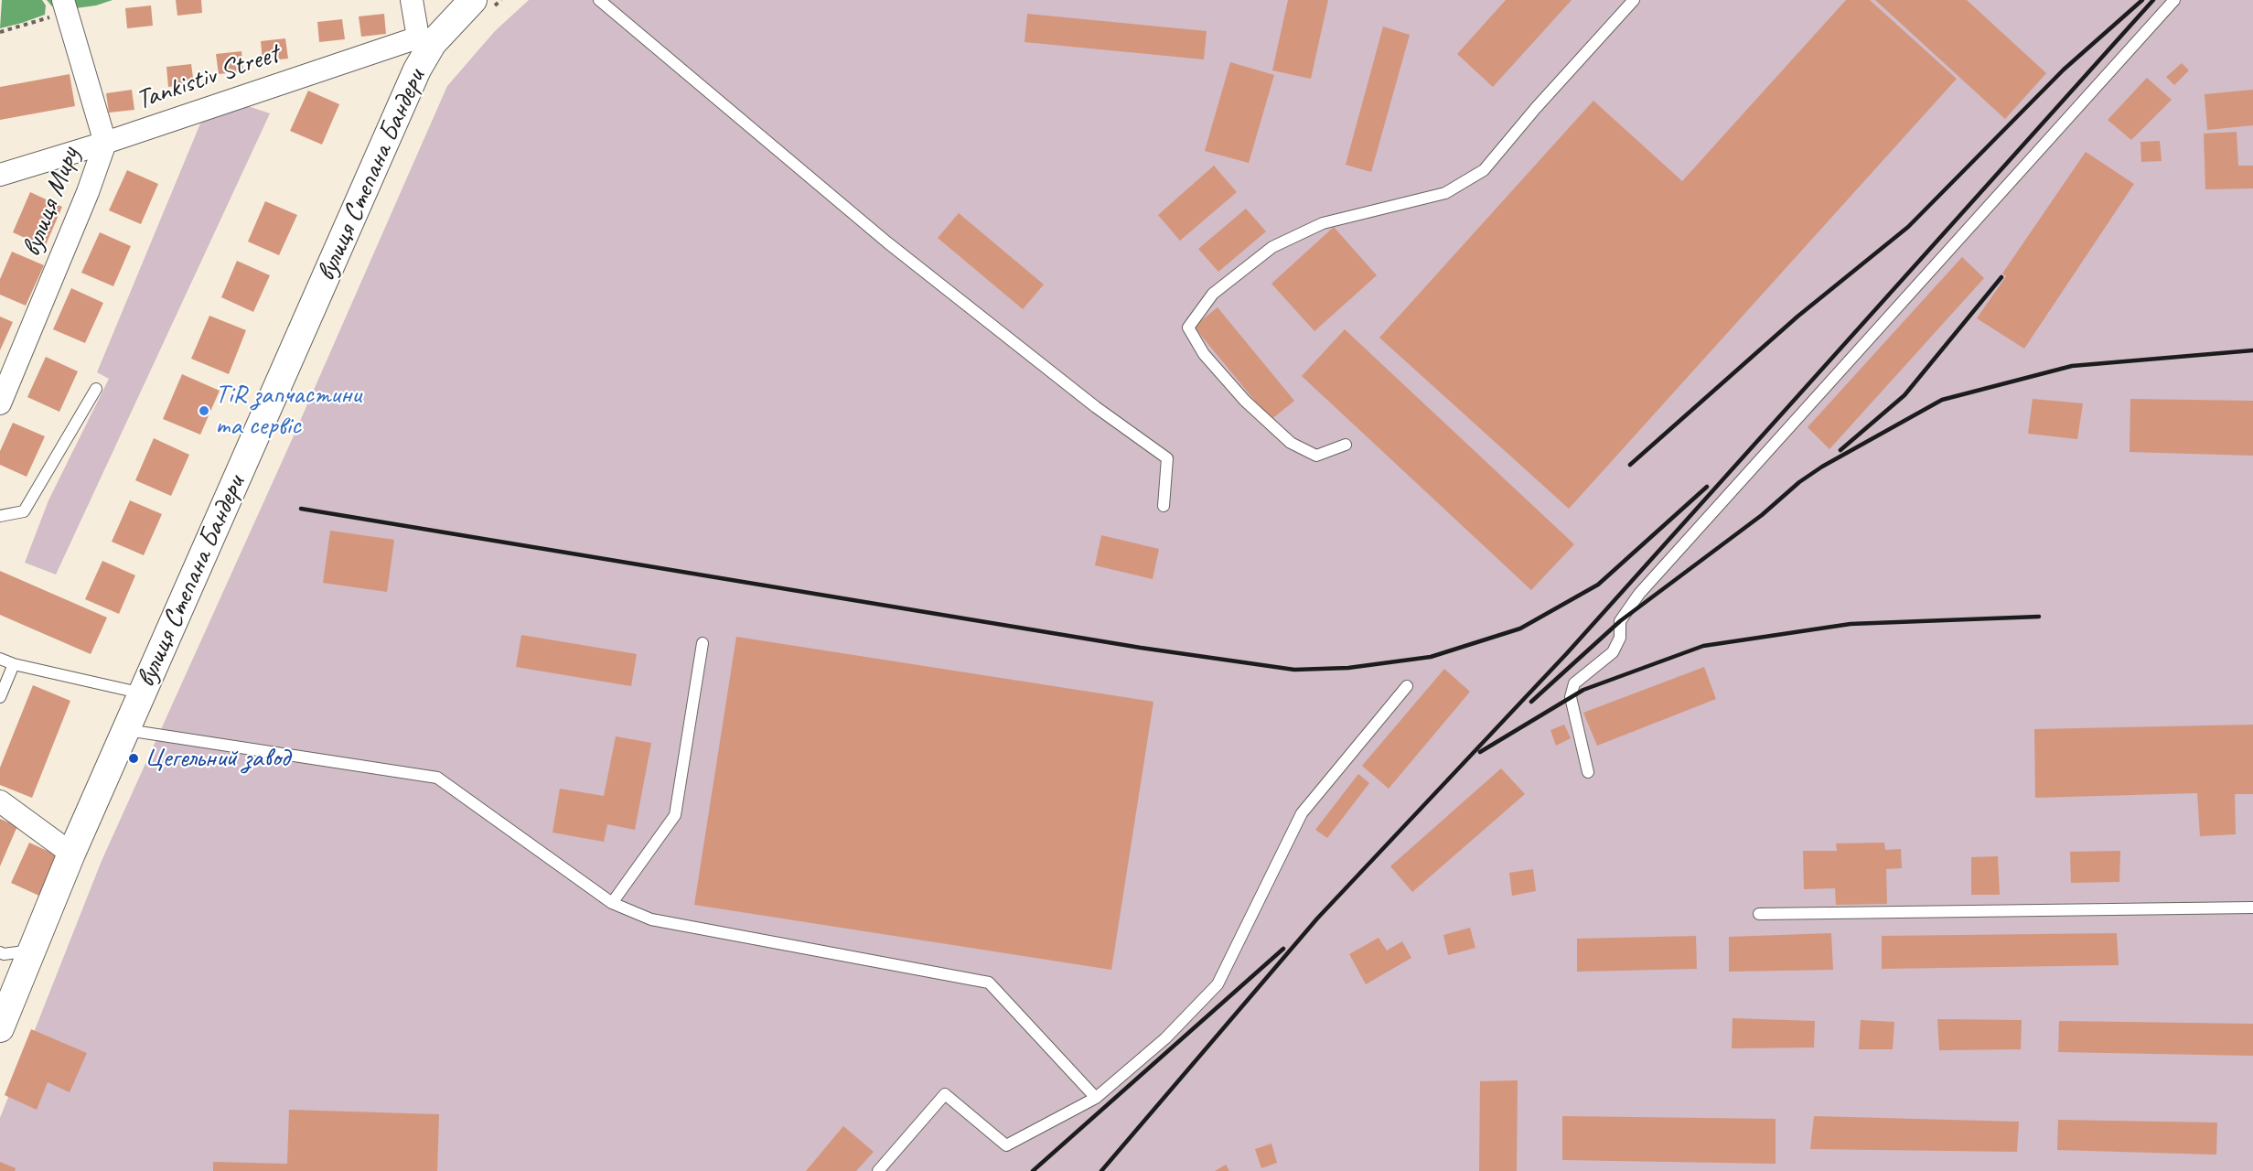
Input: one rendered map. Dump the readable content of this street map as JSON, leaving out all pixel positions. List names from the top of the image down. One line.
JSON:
{"streets":{"street":["Tankistiv Street","вулиця Степана Бандери","вулиця Миру"]},"crossings":[["Tankistiv Street","вулиця Степана Бандери"],["Tankistiv Street","вулиця Миру"]],"places":["TiR запчастини та сервіс","Цегельний завод"]}
